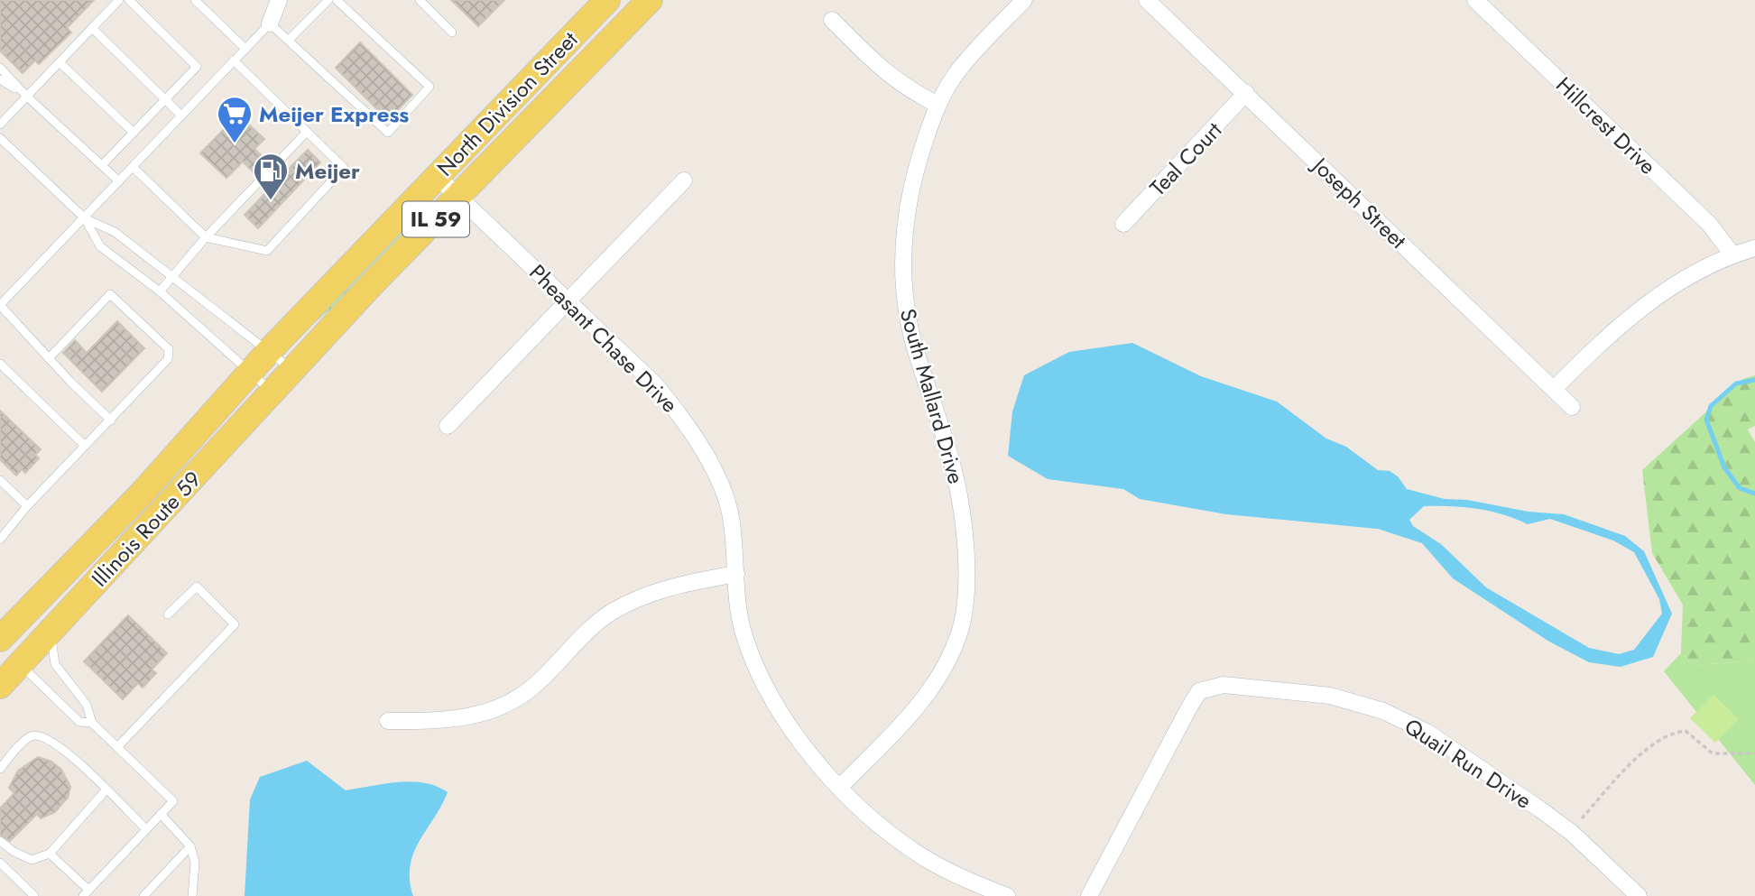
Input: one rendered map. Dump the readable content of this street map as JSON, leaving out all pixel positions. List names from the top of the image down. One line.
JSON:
{"streets":{"main road":["North Division Street","IL 59","Illinois Route 59"],"street":["Hillcrest Drive","Teal Court","Joseph Street","Pheasant Chase Drive","South Mallard Drive","Quail Run Drive"]},"crossings":[["North Division Street","Pheasant Chase Drive"],["North Division Street","Illinois Route 59"],["Teal Court","Joseph Street"],["Pheasant Chase Drive","South Mallard Drive"]],"places":{"supermarket":["Meijer Express"],"fuel station":["Meijer"]}}
